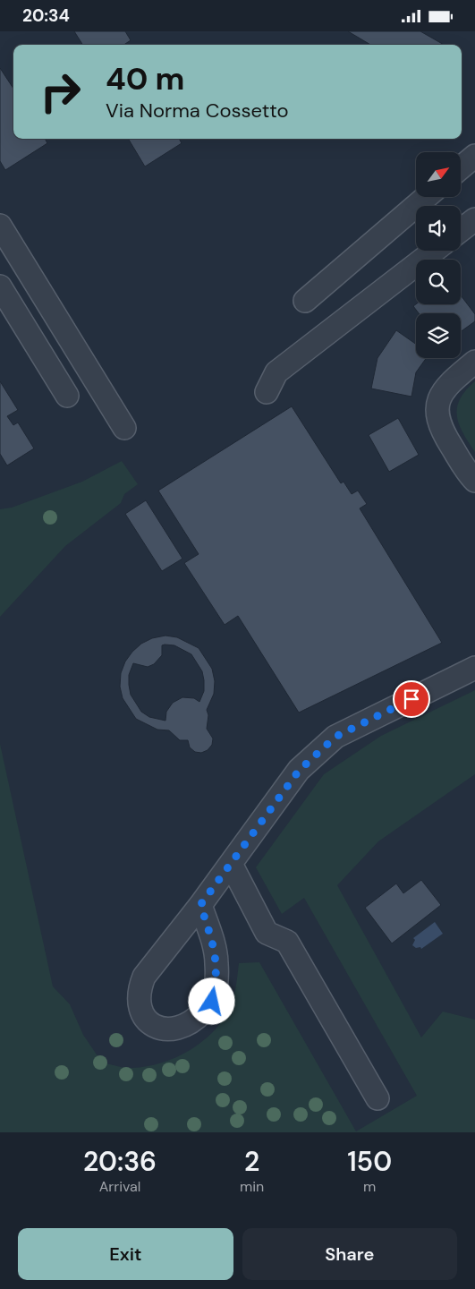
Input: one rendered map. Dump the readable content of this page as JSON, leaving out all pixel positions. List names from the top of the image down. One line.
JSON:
{"north":"top right","page":{"status":"20:34","turn":["40 m","Via Norma Cossetto"],"eta":["20:36","Arrival","2","min","150","m"],"buttons":["Exit","Share"]}}
